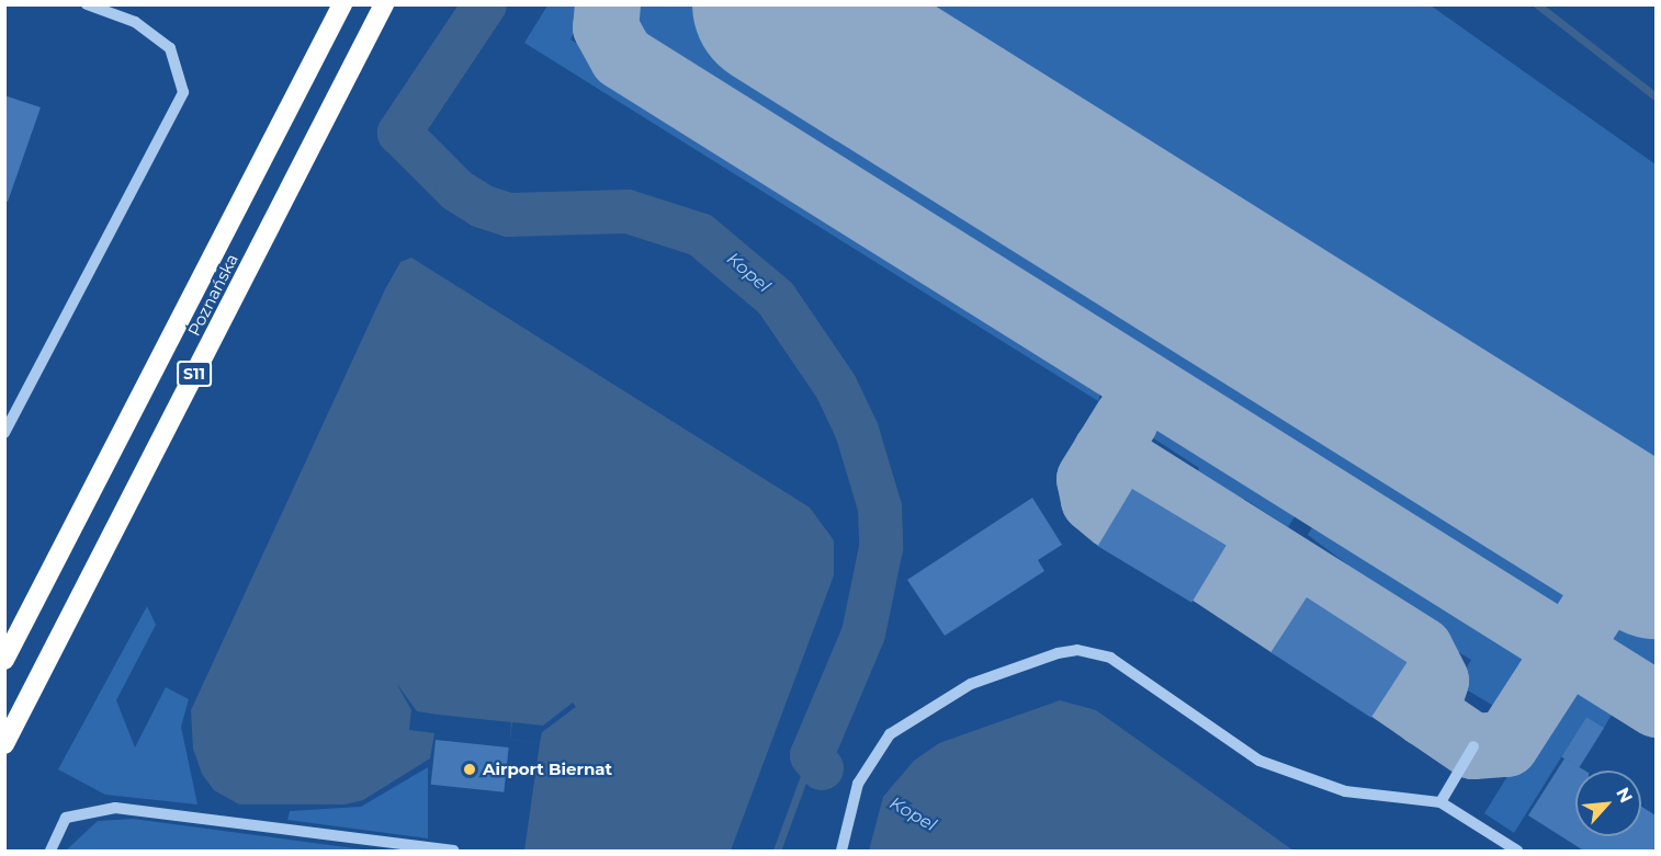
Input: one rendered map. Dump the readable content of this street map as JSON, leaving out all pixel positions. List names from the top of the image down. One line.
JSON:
{"streets":{"highway":["Poznańska","S11"]},"water":["Kopel"],"places":["Airport Biernat"],"north":"top right"}
